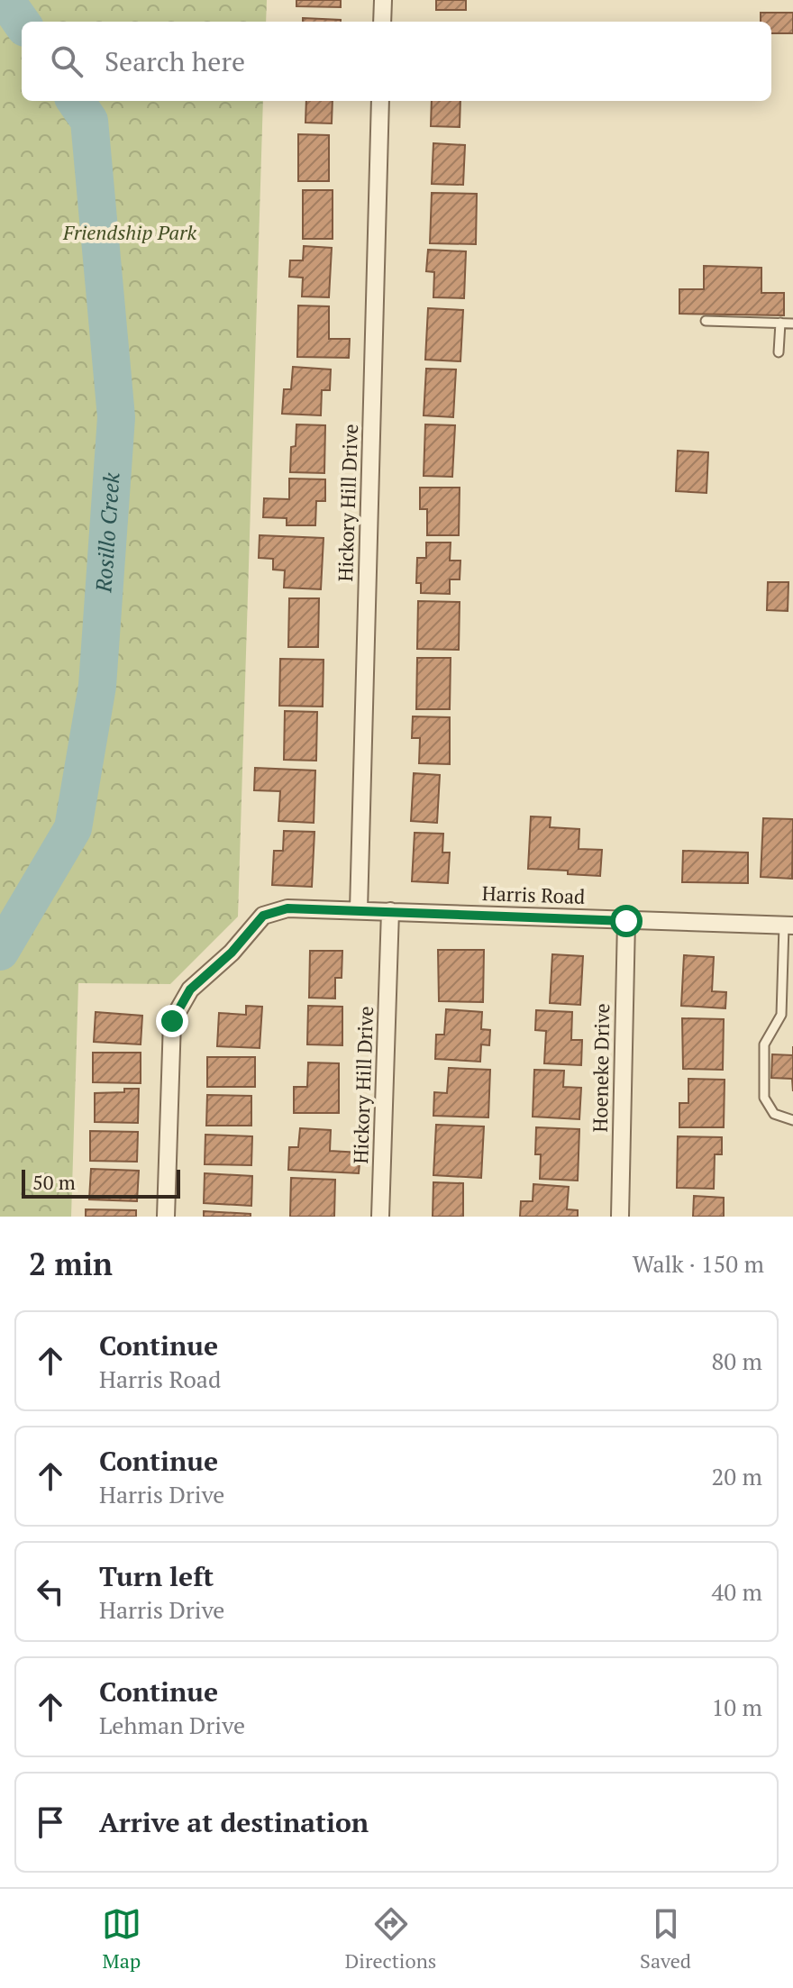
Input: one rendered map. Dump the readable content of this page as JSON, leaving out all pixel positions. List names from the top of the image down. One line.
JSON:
{"streets":{"street":["Hickory Hill Drive","Harris Road","Hoeneke Drive"]},"crossings":[["Hickory Hill Drive","Harris Road"],["Harris Road","Hoeneke Drive"]],"water":["Rosillo Creek"],"parks":["Friendship Park"],"scale_bar":"50 m","page":{"search":"Search here","scale":"50 m","heading":["2 min","Walk · 150 m"],"list":[["Continue","Harris Road","80 m"],["Continue","Harris Drive","20 m"],["Turn left","Harris Drive","40 m"],["Continue","Lehman Drive","10 m"],"Arrive at destination"],"nav":["Map","Directions","Saved"]}}
